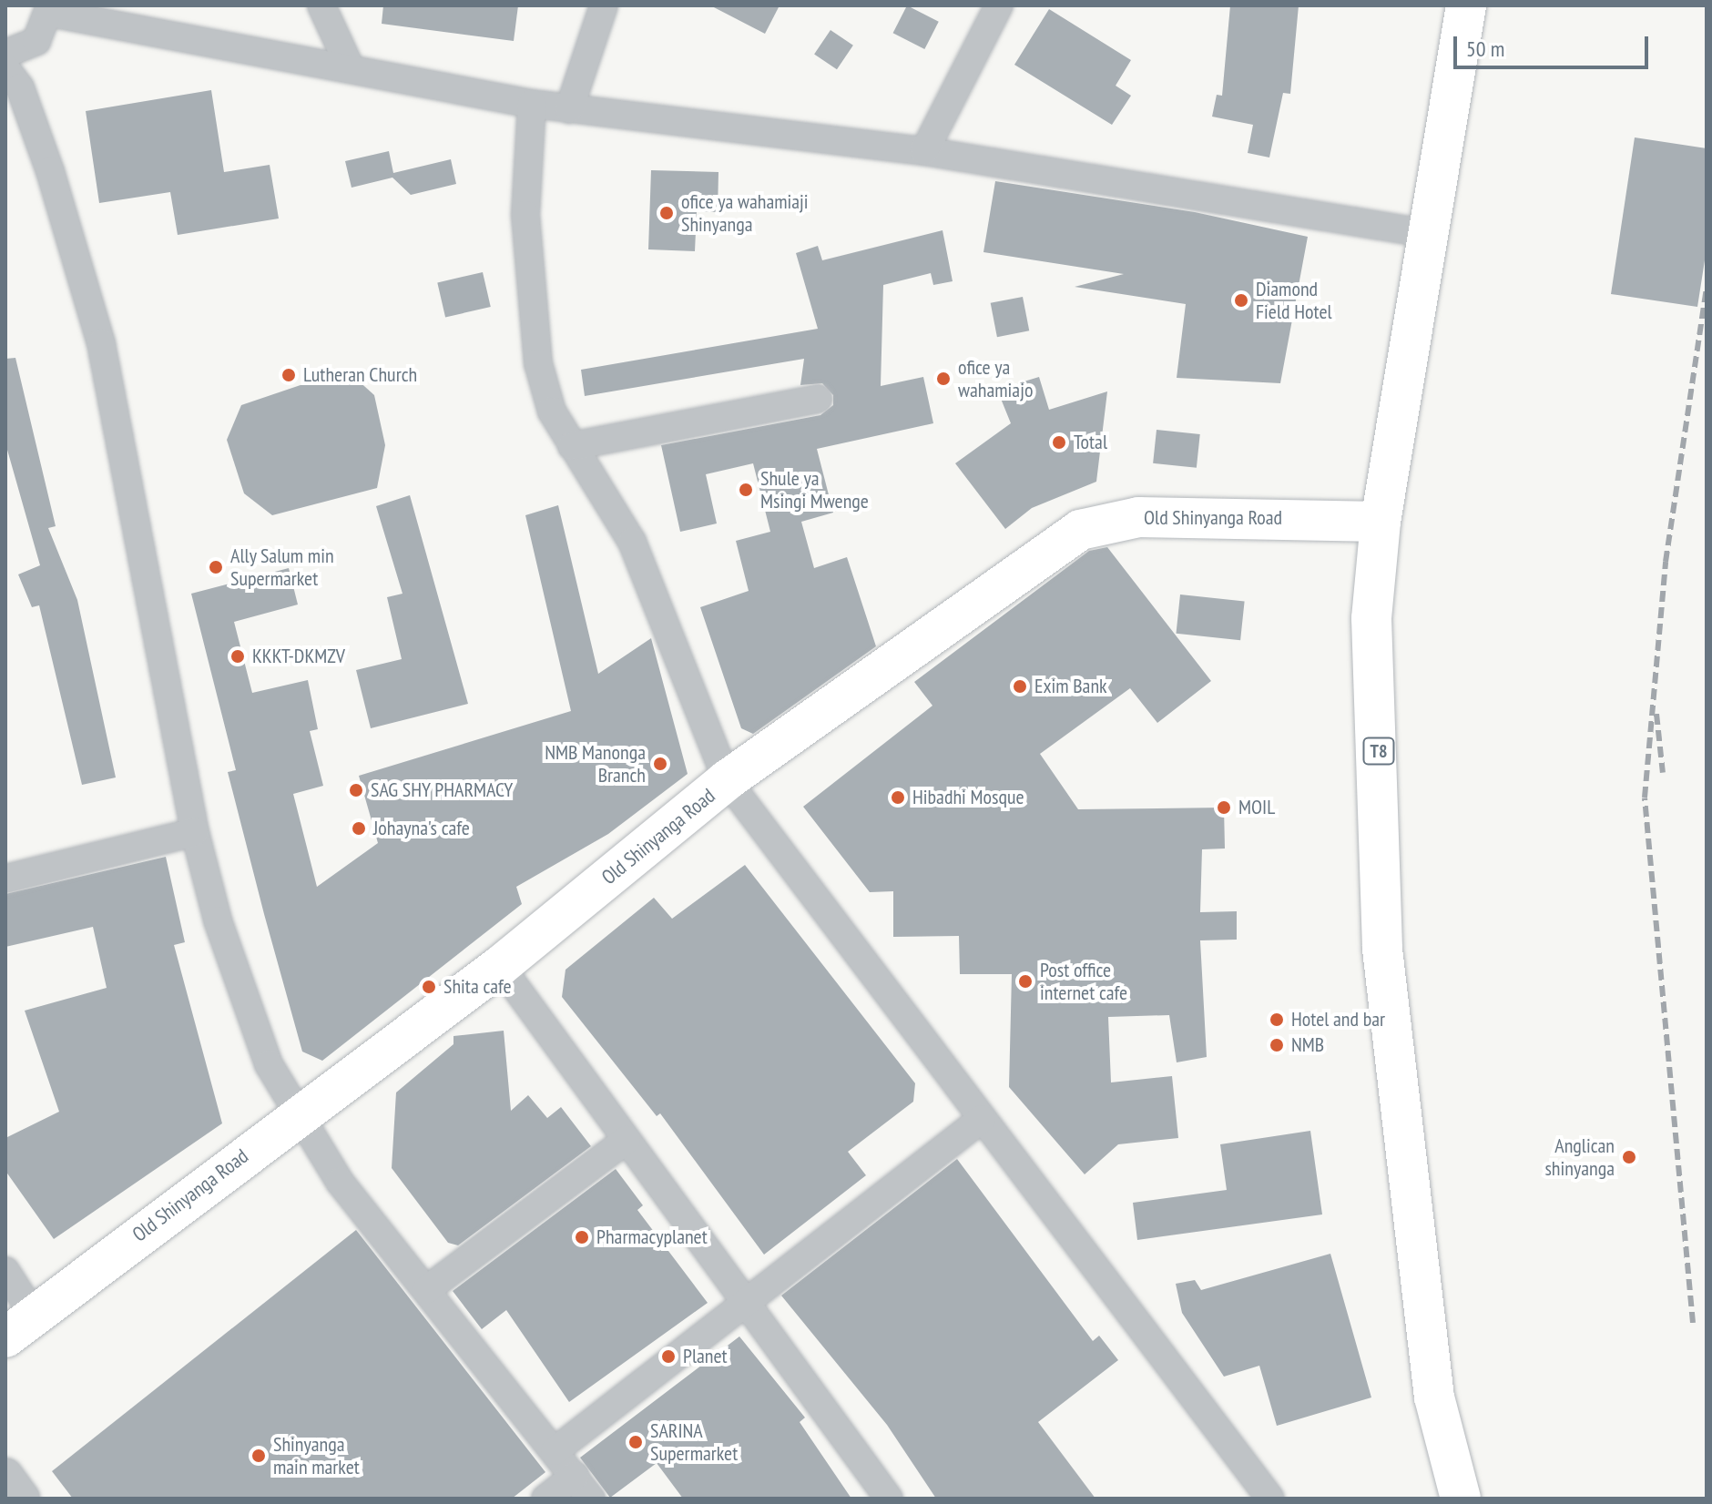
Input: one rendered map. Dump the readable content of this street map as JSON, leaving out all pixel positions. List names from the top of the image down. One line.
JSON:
{"streets":{"main road":["Old Shinyanga Road","T8"]},"crossings":[["Old Shinyanga Road","T8"]],"places":["ofice ya wahamiaji Shinyanga","Diamond Field Hotel","Lutheran Church","ofice ya wahamiajo","Total","Shule ya Msingi Mwenge","Ally Salum min Supermarket","KKKT-DKMZV","Exim Bank","NMB Manonga Branch","SAG SHY PHARMACY","Hibadhi Mosque","MOIL","Johayna's cafe","Post office internet cafe","Shita cafe","Hotel and bar","NMB","Anglican shinyanga","Pharmacyplanet","Planet","SARINA Supermarket","Shinyanga main market"],"scale_bar":"50 m"}
